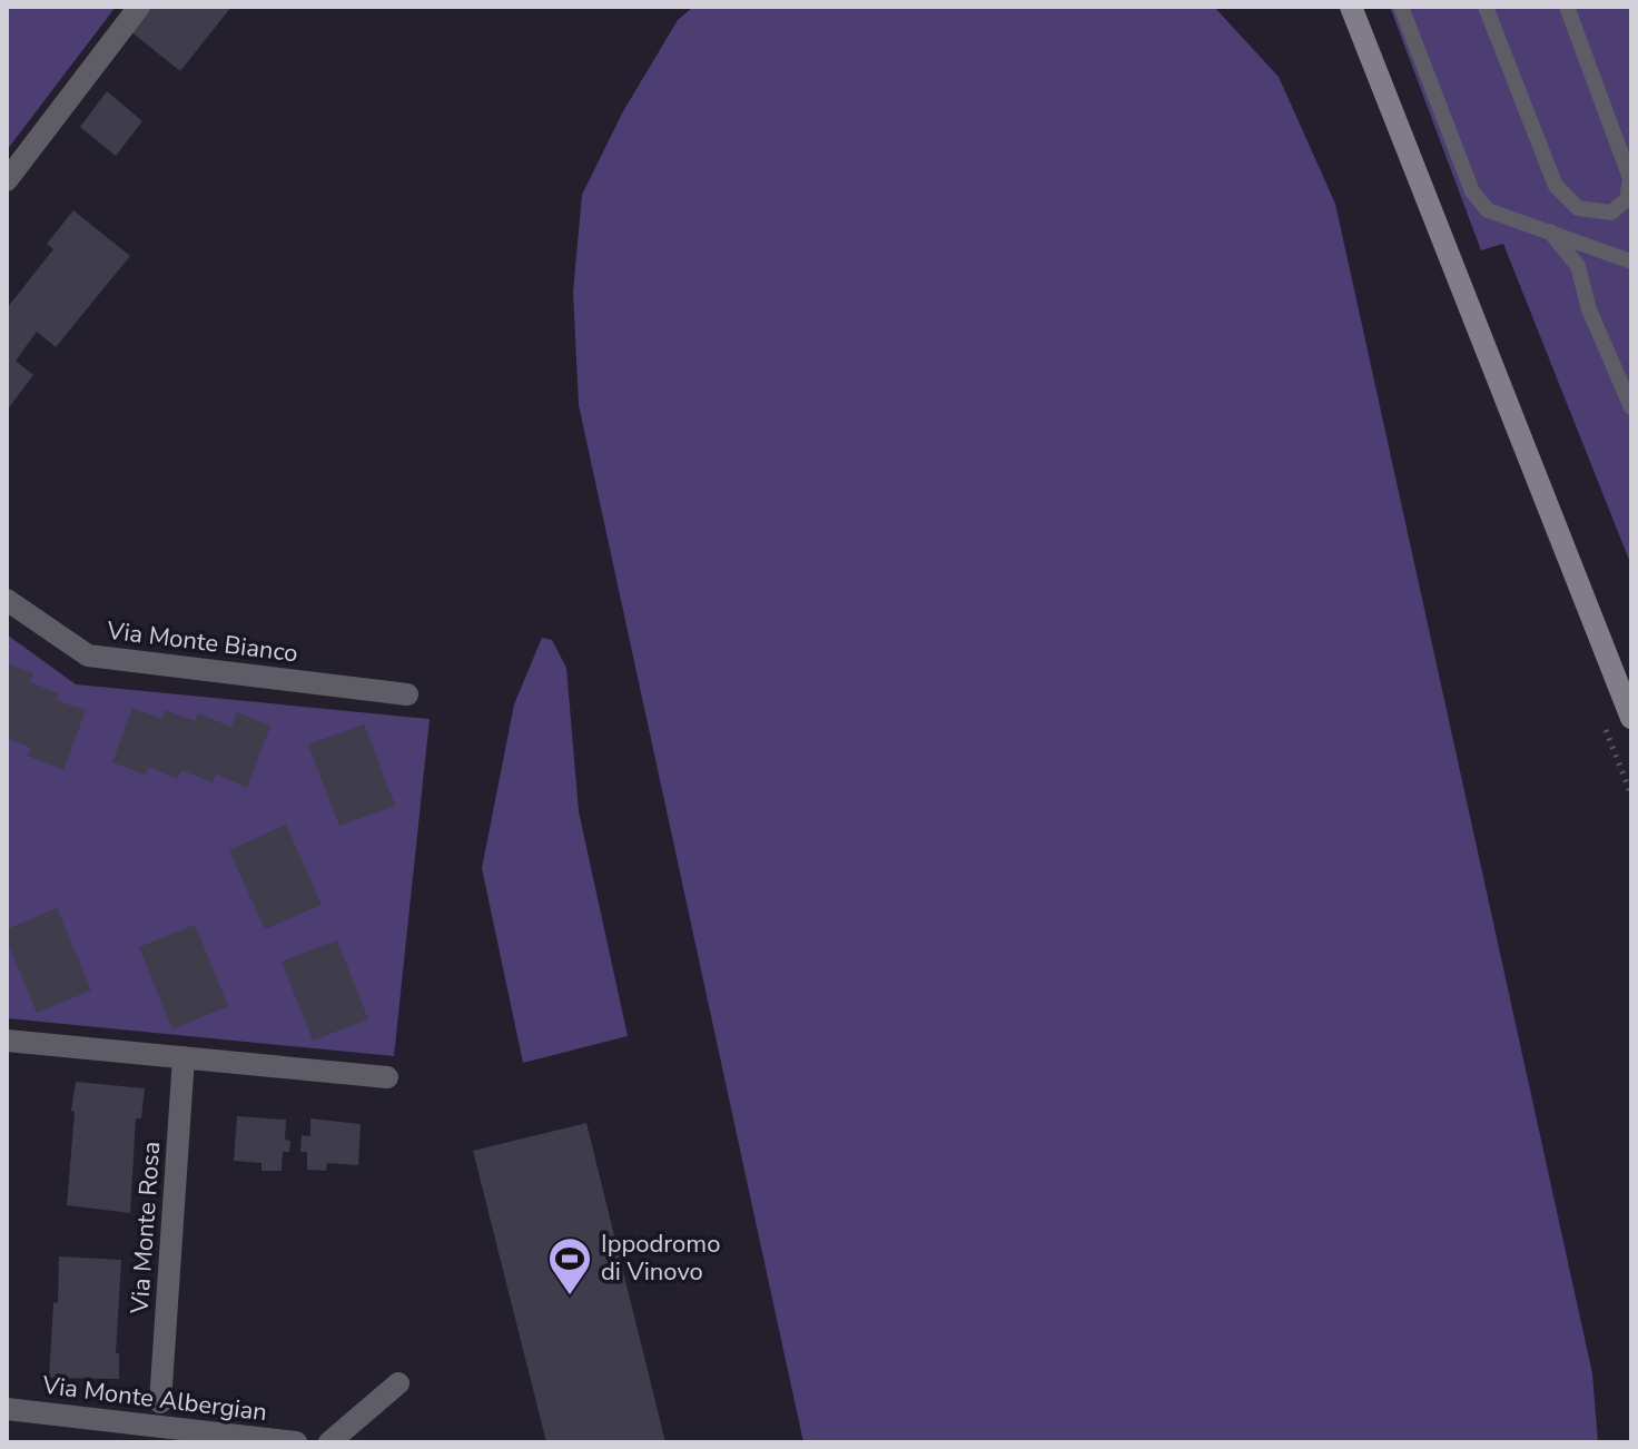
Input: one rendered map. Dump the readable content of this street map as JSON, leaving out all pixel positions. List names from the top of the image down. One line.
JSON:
{"streets":{"street":["Via Monte Bianco","Via Monte Rosa","Via Monte Albergian"]},"places":{"sports":["Ippodromo di Vinovo"]}}
